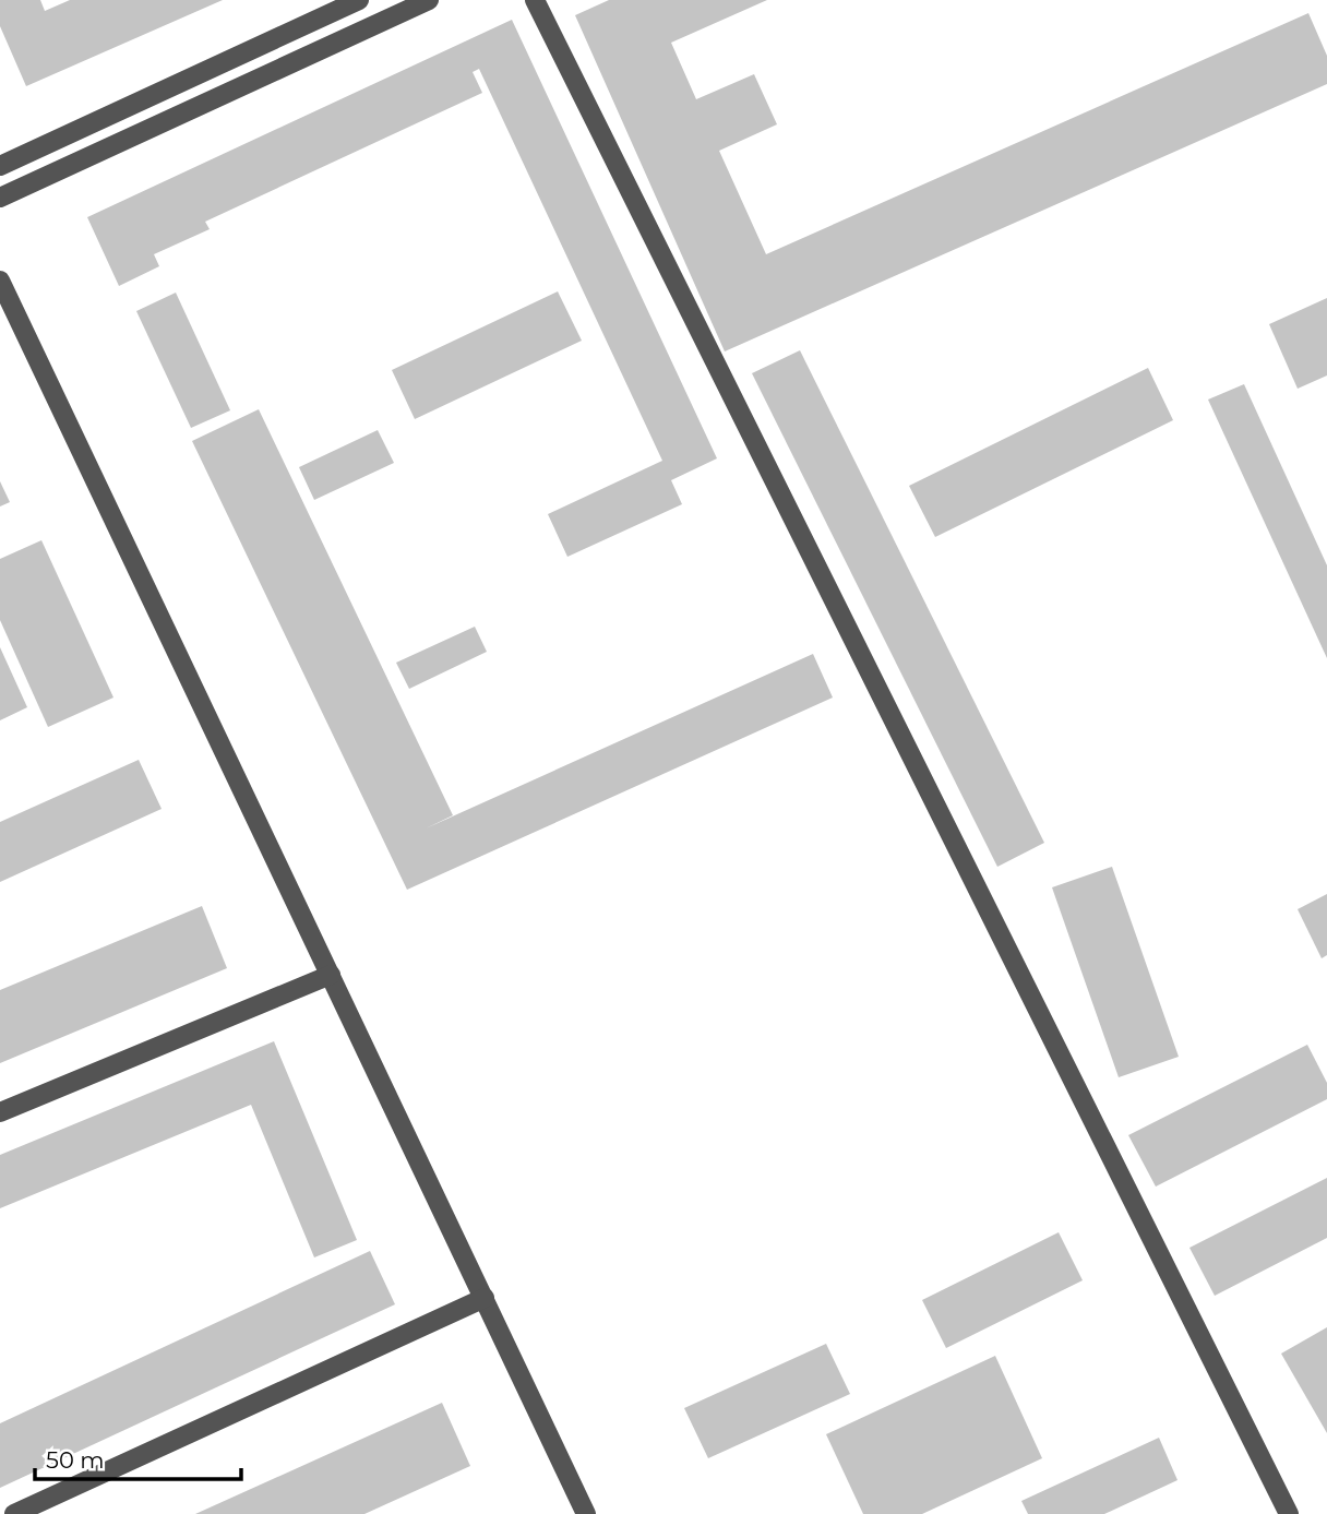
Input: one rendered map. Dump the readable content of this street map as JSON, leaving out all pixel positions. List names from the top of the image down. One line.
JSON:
{"scale_bar":"50 m"}
